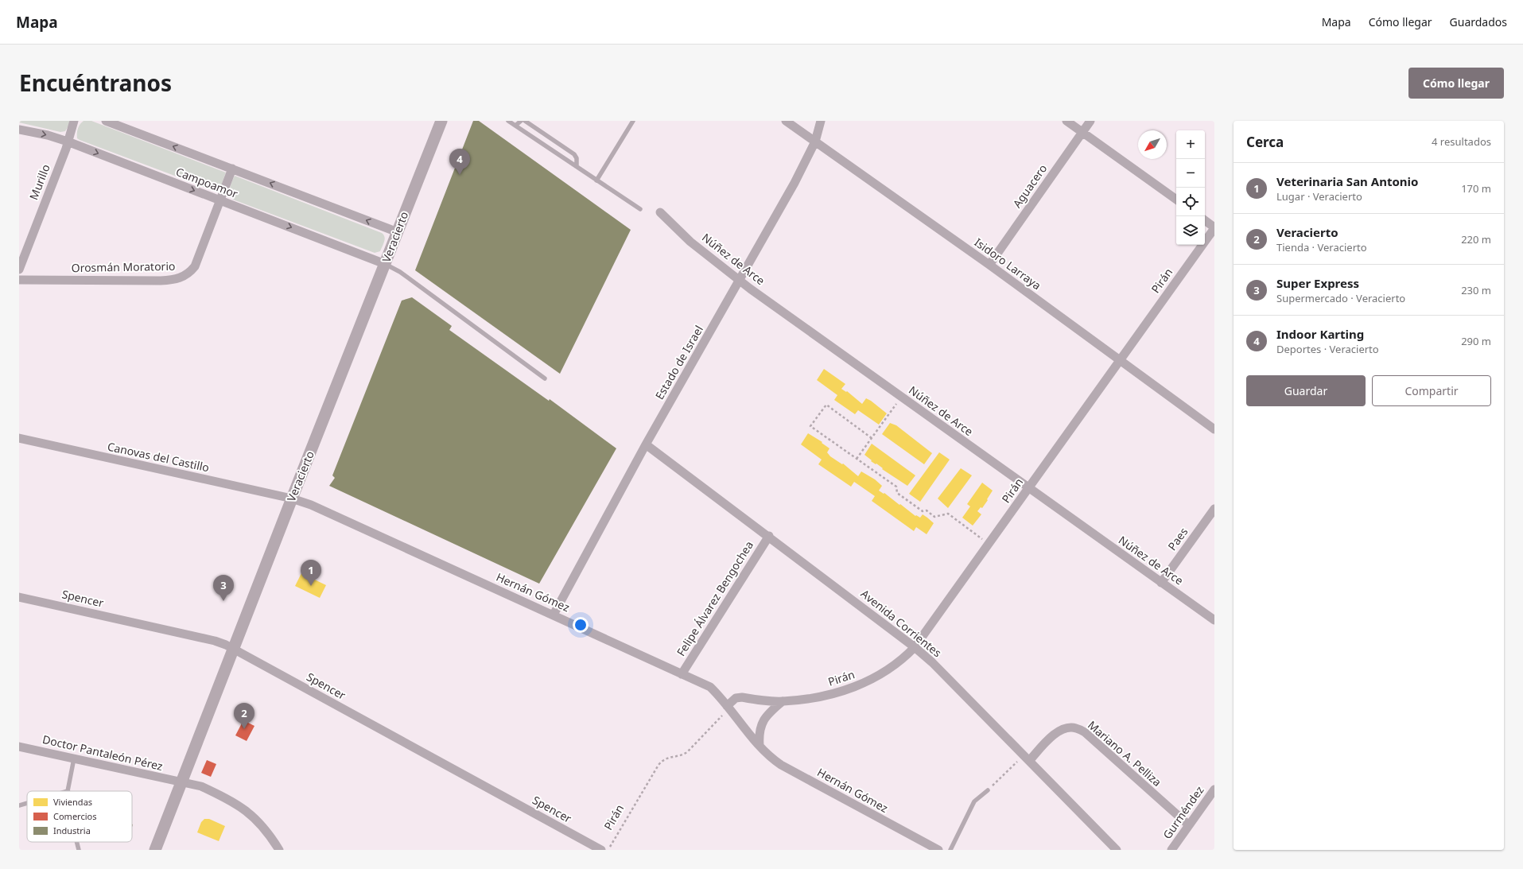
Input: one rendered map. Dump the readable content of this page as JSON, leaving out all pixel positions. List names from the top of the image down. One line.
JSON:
{"streets":{"street":["Murillo","Campoamor","Aguacero","Veracierto","Núñez de Arce","Isidoro Larraya","Orosmán Moratorio","Pirán","Estado de Israel","Canovas del Castillo","Paes","Hernán Gómez","Spencer","Felipe Álvarez Bengochea","Avenida Corrientes","Doctor Pantaleón Pérez","Mariano A. Pelliza","Gurméndez"]},"crossings":[["Murillo","Campoamor"],["Campoamor","Veracierto"],["Campoamor","Orosmán Moratorio"],["Aguacero","Isidoro Larraya"],["Veracierto","Canovas del Castillo"],["Veracierto","Hernán Gómez"],["Veracierto","Spencer"],["Veracierto","Doctor Pantaleón Pérez"],["Núñez de Arce","Pirán"],["Núñez de Arce","Estado de Israel"],["Núñez de Arce","Paes"],["Isidoro Larraya","Pirán"],["Isidoro Larraya","Estado de Israel"],["Pirán","Hernán Gómez"],["Pirán","Avenida Corrientes"],["Estado de Israel","Hernán Gómez"],["Estado de Israel","Avenida Corrientes"],["Canovas del Castillo","Hernán Gómez"],["Hernán Gómez","Felipe Álvarez Bengochea"],["Felipe Álvarez Bengochea","Avenida Corrientes"],["Avenida Corrientes","Mariano A. Pelliza"],["Mariano A. Pelliza","Gurméndez"]],"legend":["Viviendas","Comercios","Industria"],"north":"bottom left","page":{"header":"Mapa","nav":["Mapa","Cómo llegar","Guardados"],"title":"Encuéntranos","buttons":["Cómo llegar",["Guardar","Compartir"]],"heading":["Cerca","4 resultados"],"map_buttons":["+","−"],"pins":["4","1","3","2"],"list":[{"mark":"1","name":"Veterinaria San Antonio","note":"Lugar · Veracierto","value":"170 m"},{"mark":"2","name":"Veracierto","note":"Tienda · Veracierto","value":"220 m"},{"mark":"3","name":"Super Express","note":"Supermercado · Veracierto","value":"230 m"},{"mark":"4","name":"Indoor Karting","note":"Deportes · Veracierto","value":"290 m"}]}}
